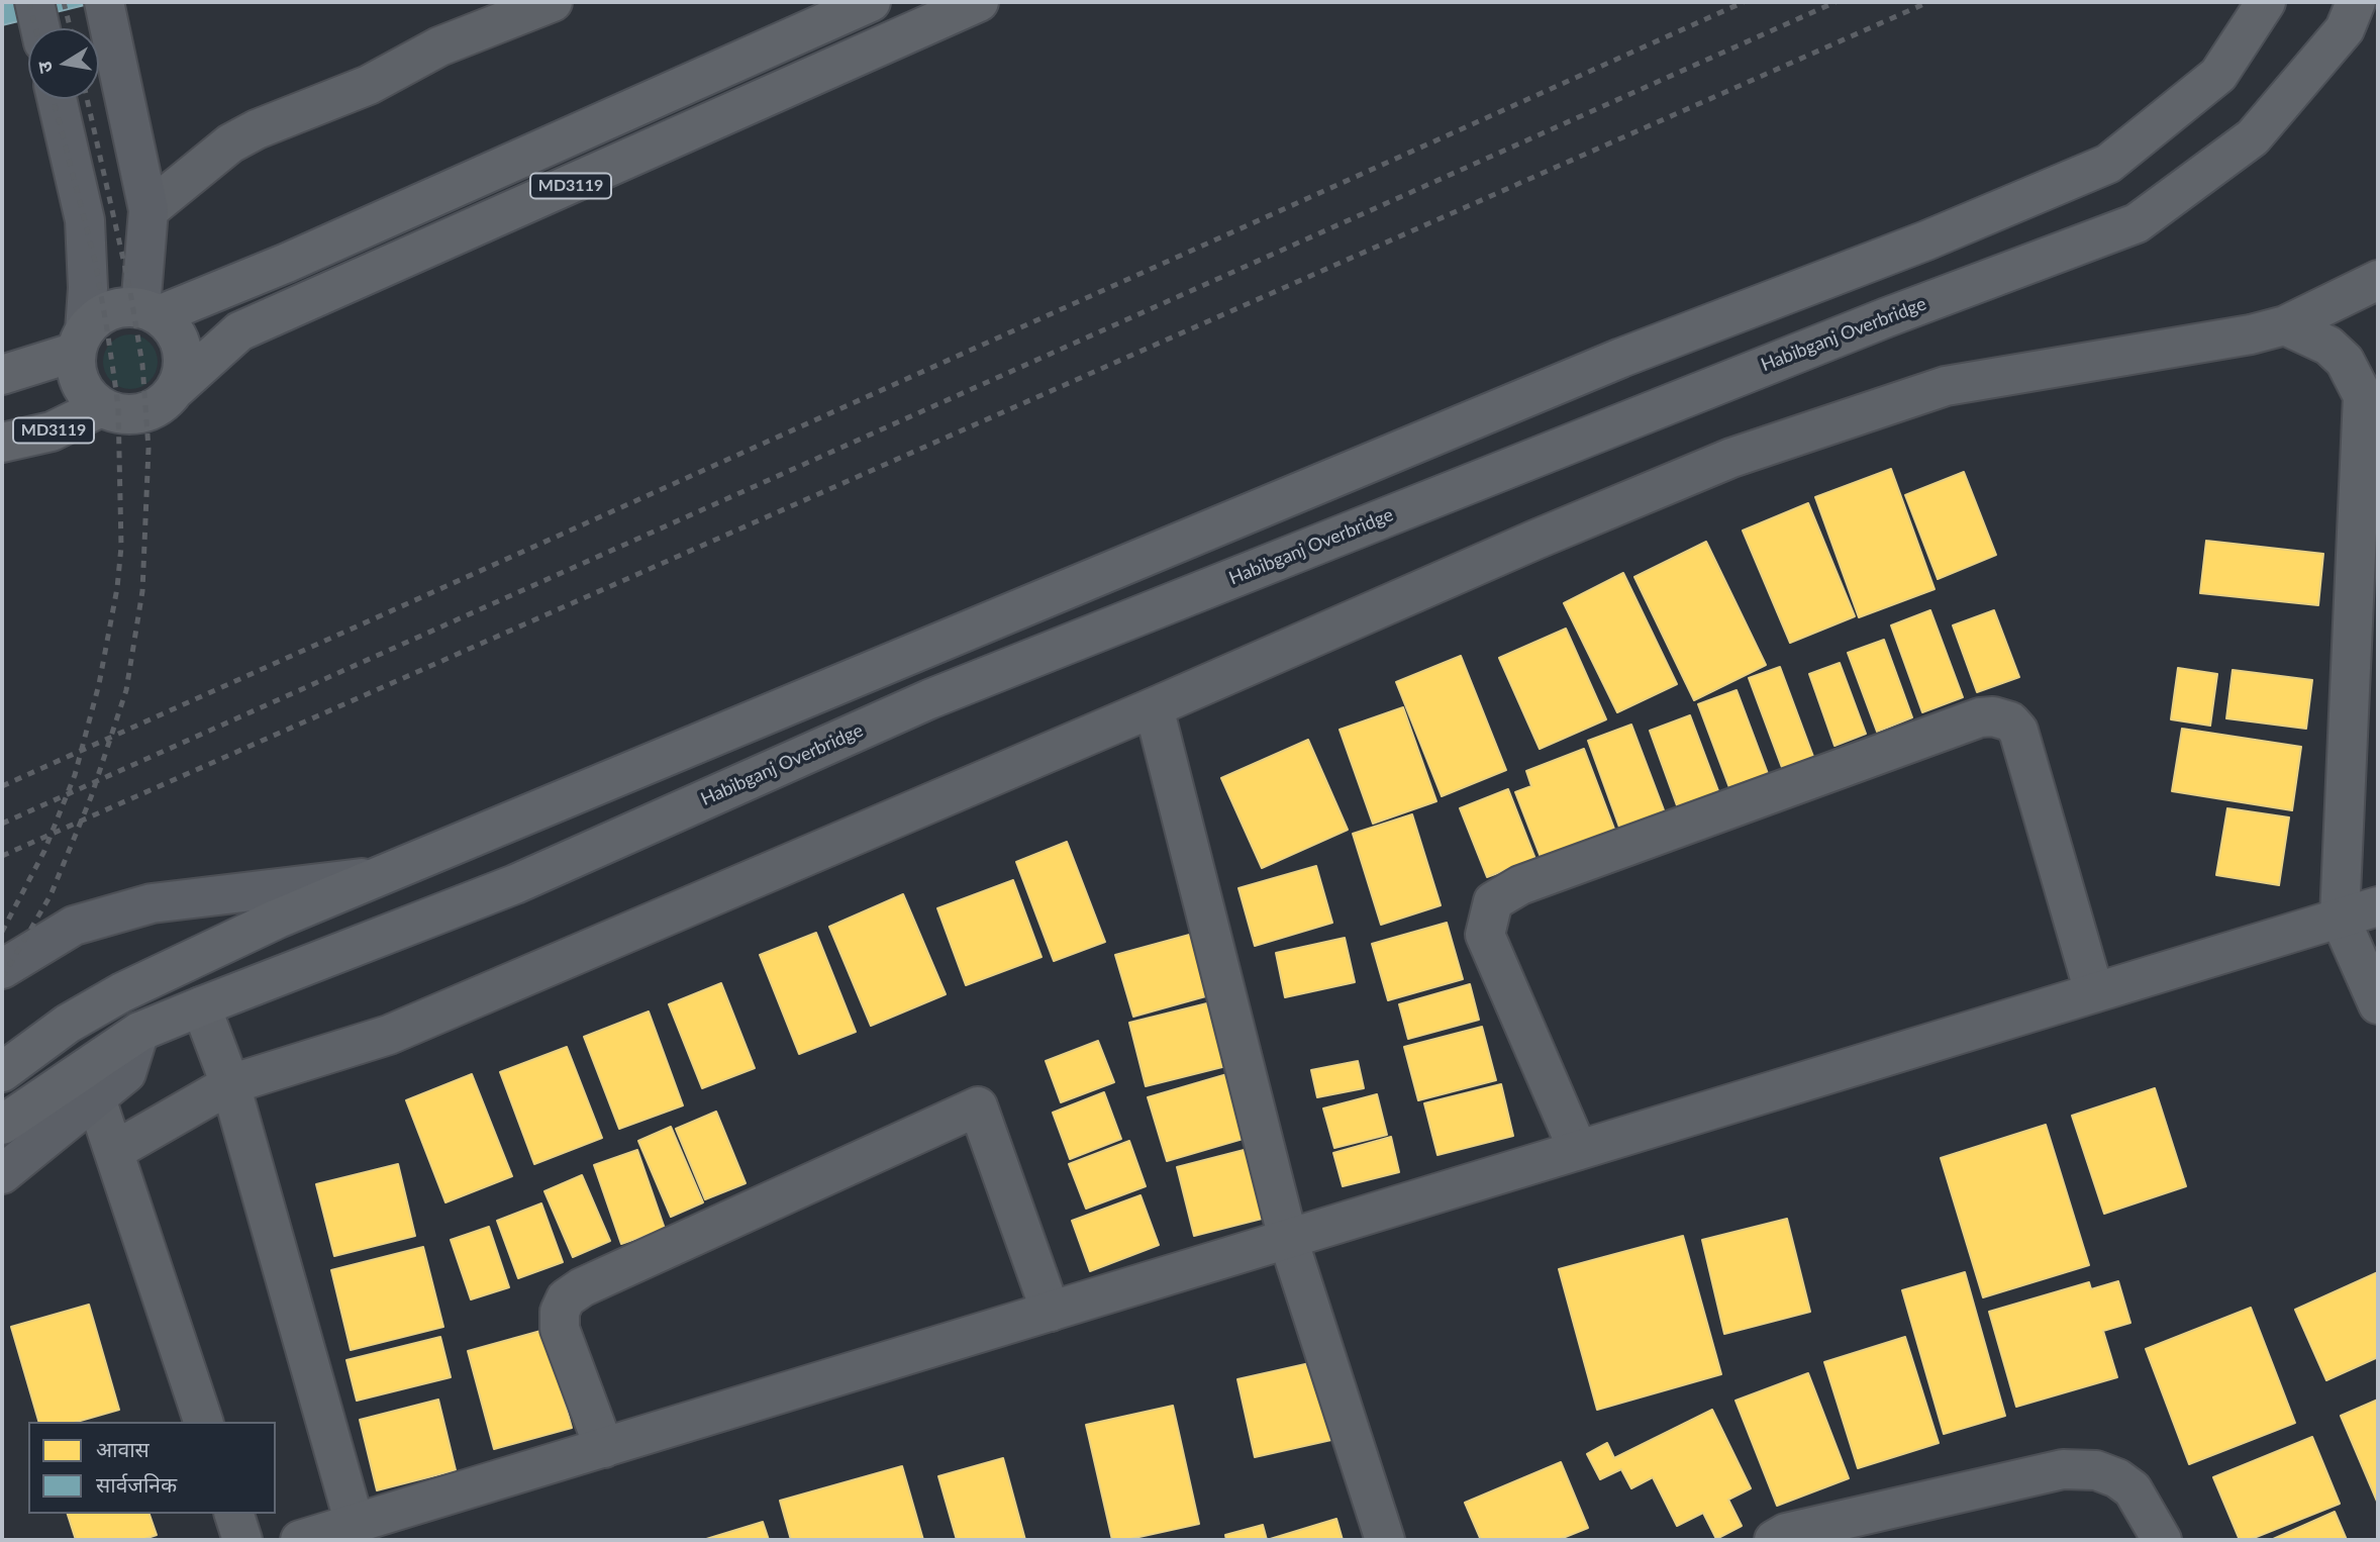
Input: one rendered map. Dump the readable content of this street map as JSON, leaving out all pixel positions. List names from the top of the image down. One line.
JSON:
{"streets":{"main road":["MD3119","Habibganj Overbridge"]},"legend":["आवास","सार्वजनिक"],"north":"left"}
